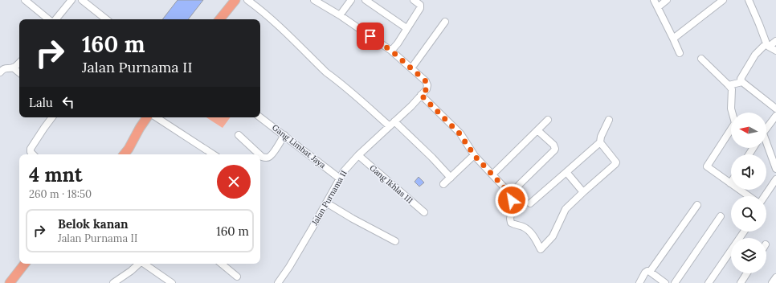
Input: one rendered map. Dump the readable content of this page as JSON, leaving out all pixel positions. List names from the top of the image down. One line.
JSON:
{"streets":{"street":["Gang Limbat Jaya","Gang Ikhlas III","Jalan Purnama II"]},"crossings":[["Gang Limbat Jaya","Jalan Purnama II"],["Gang Ikhlas III","Jalan Purnama II"]],"north":"left","page":{"turn":["160 m","Jalan Purnama II"],"then":"Lalu","heading":["4 mnt","260 m · 18:50"],"list":[{"name":"Belok kanan","note":"Jalan Purnama II","value":"160 m"}]}}
